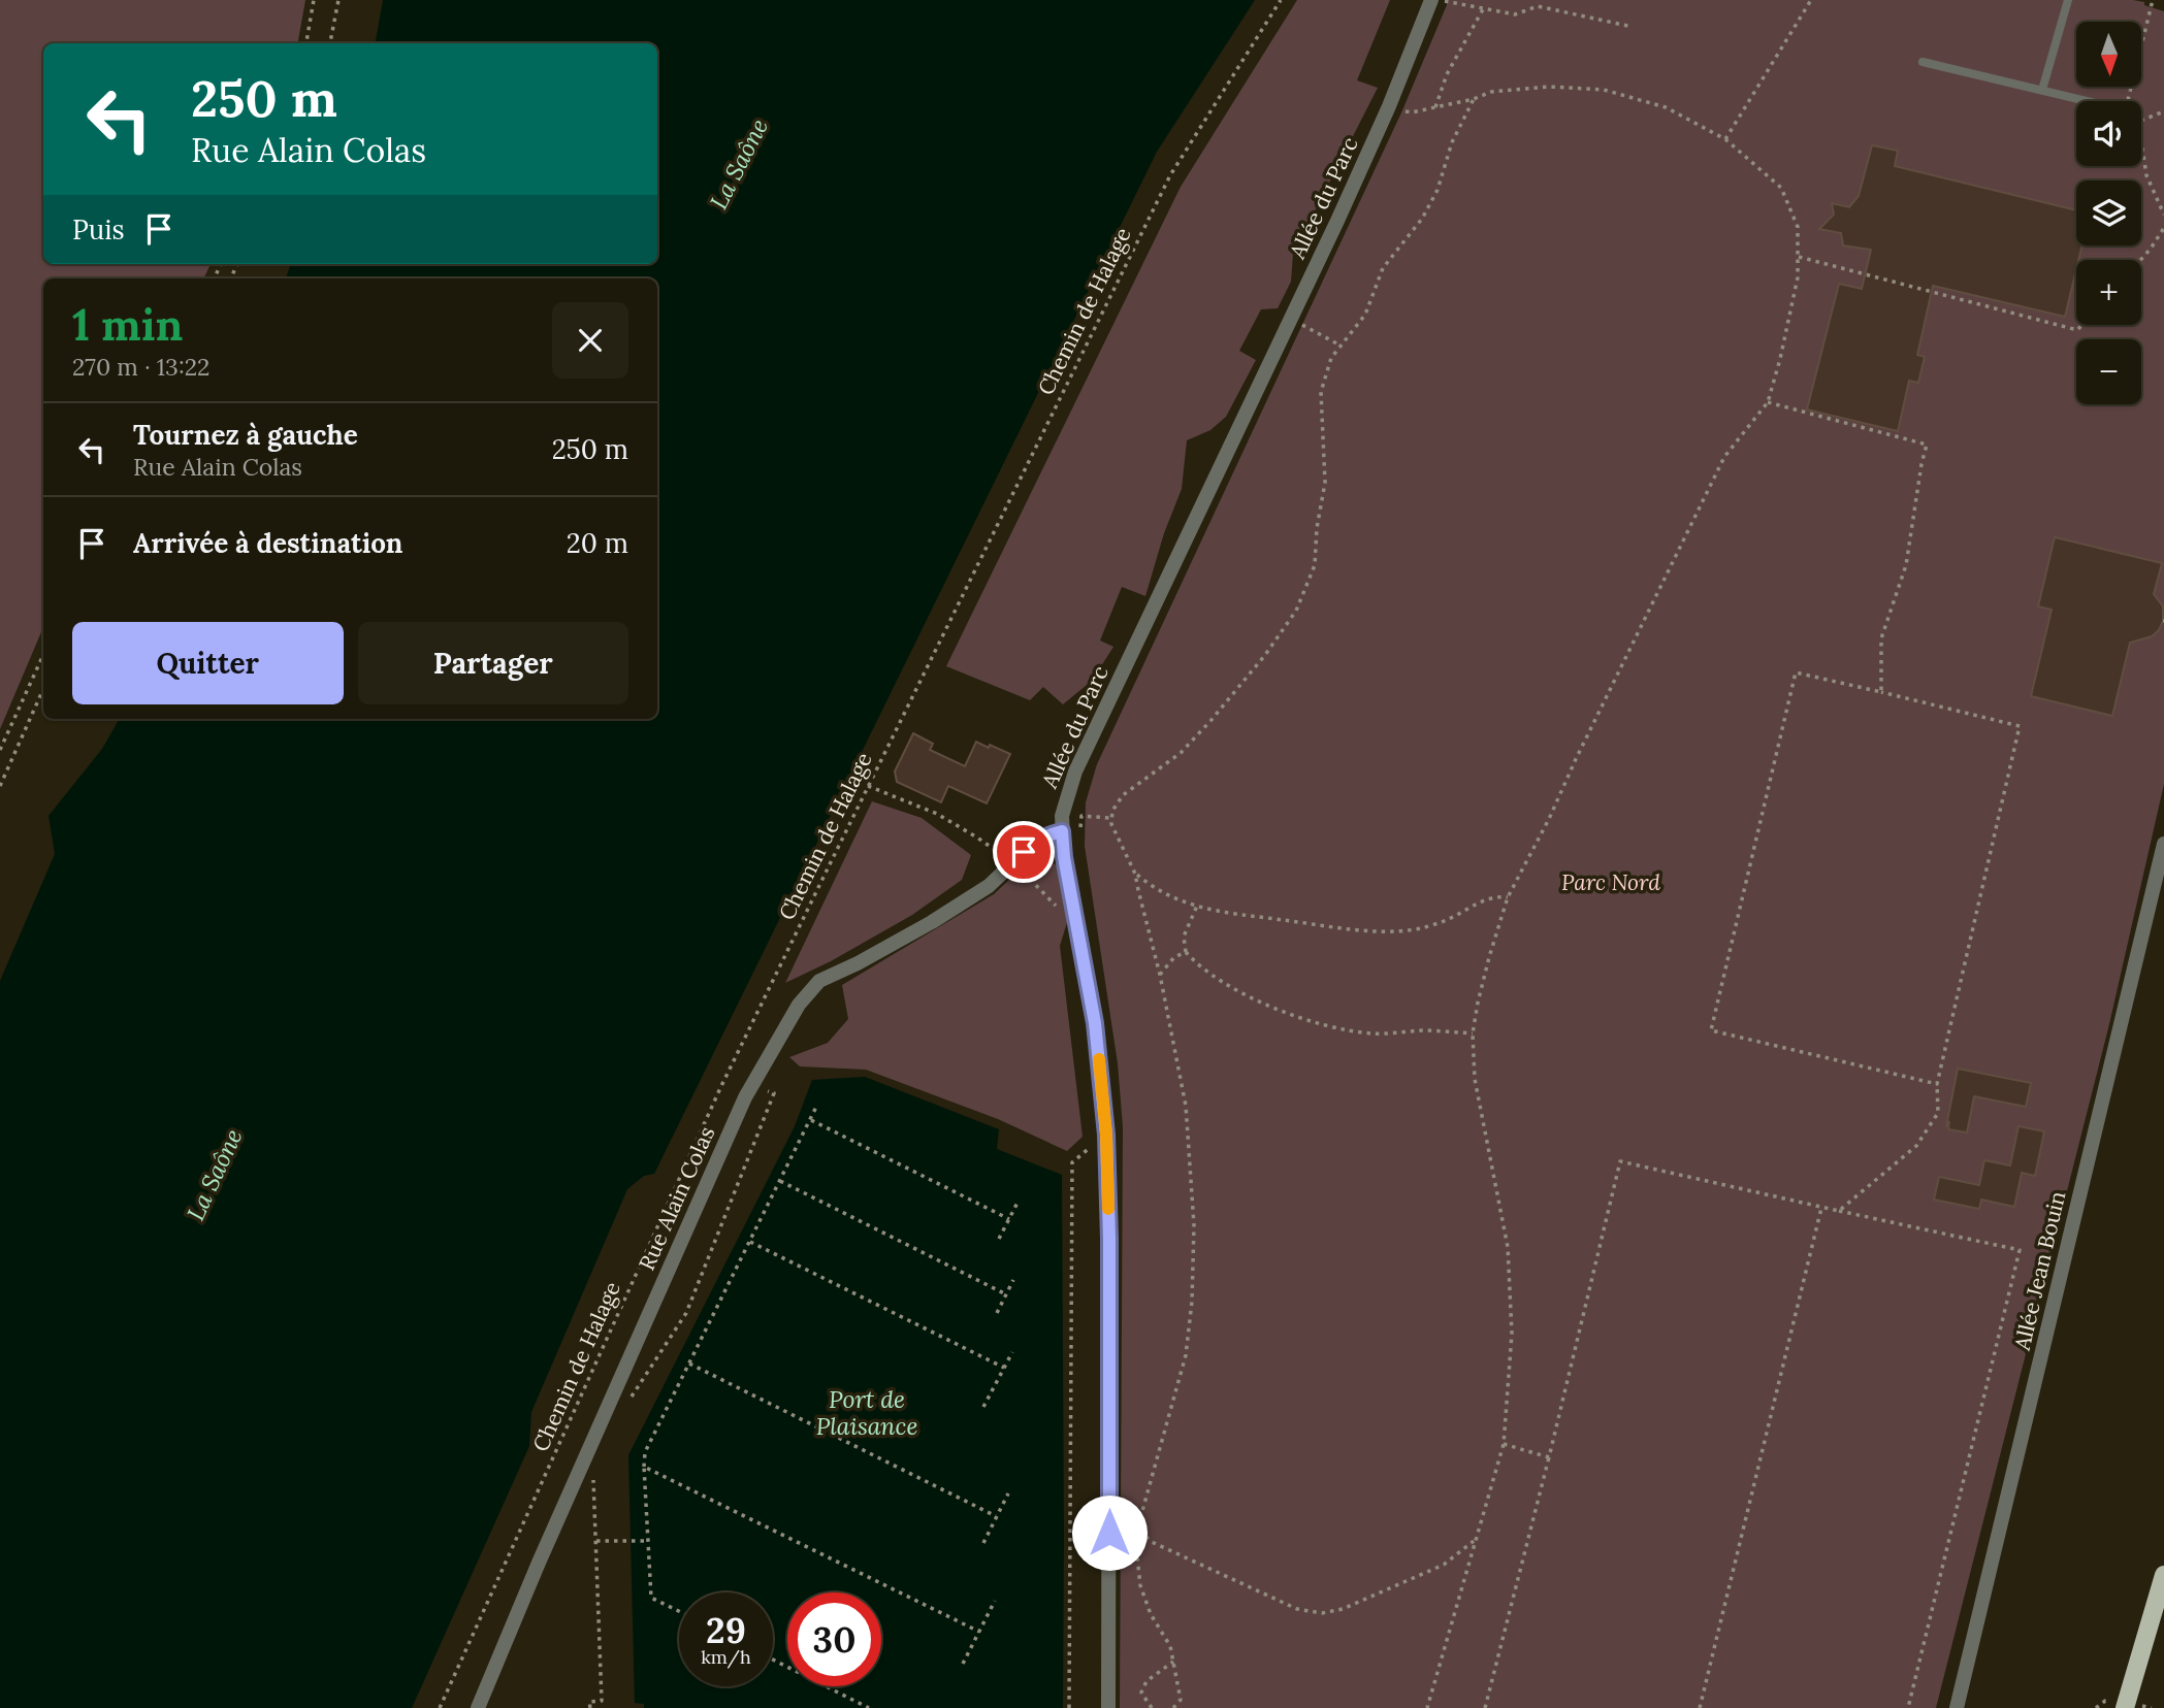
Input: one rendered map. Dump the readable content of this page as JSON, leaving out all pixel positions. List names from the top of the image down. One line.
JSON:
{"streets":{"street":["Allée du Parc","Rue Alain Colas","Allée Jean Bouin"],"path":["Chemin de Halage"]},"crossings":[["Allée du Parc","Rue Alain Colas"]],"water":["La Saône","Port de Plaisance"],"parks":["Parc Nord"],"north":"bottom","page":{"map_buttons":["+","−"],"turn":["250 m","Rue Alain Colas"],"then":"Puis","heading":["1 min","270 m · 13:22"],"list":[{"name":"Tournez à gauche","note":"Rue Alain Colas","value":"250 m"},{"name":"Arrivée à destination","value":"20 m"}],"buttons":["Quitter","Partager"],"speed":"29 km/h","limit":"30"}}
